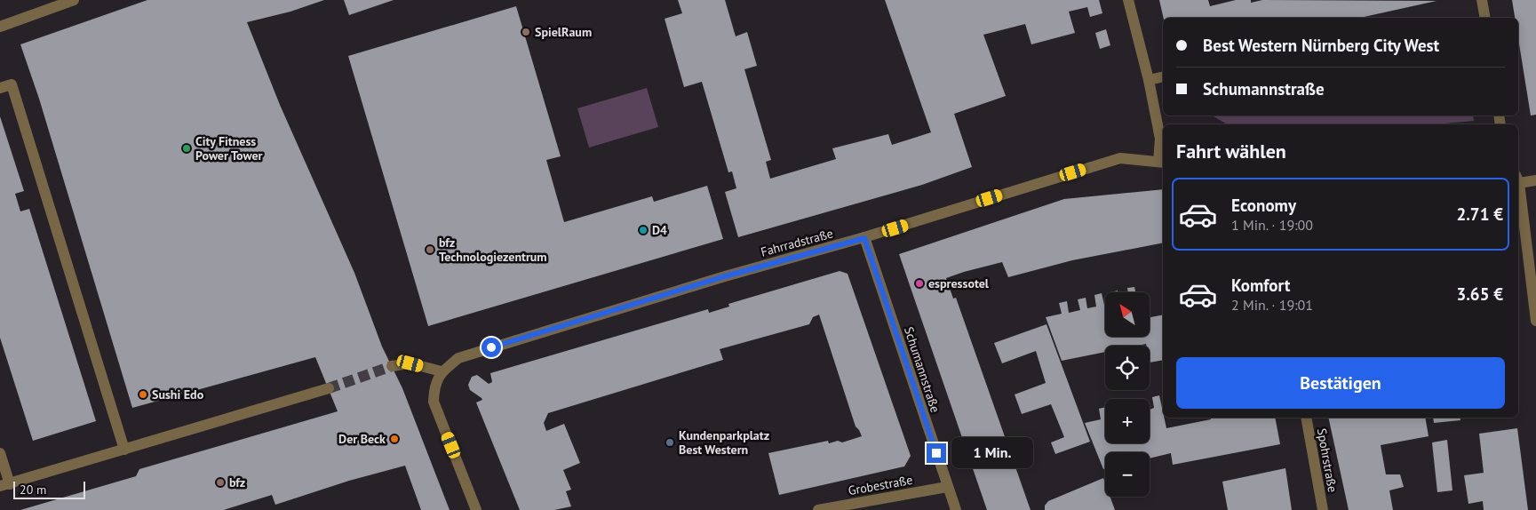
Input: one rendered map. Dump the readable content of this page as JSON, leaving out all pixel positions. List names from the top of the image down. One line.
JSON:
{"streets":{"street":["Fahrradstraße","Schumannstraße","Spohrstraße","Grobestraße"]},"crossings":[["Fahrradstraße","Schumannstraße"],["Schumannstraße","Grobestraße"]],"places":["SpielRaum","City Fitness Power Tower","D4","bfz Technologiezentrum","espressotel","Sushi Edo","Der Beck","Kundenparkplatz Best Western","bfz"],"scale_bar":"20 m","north":"top left","page":{"banner":["Best Western Nürnberg City West","Schumannstraße"],"heading":"Fahrt wählen","list":[{"name":"Economy","note":"1 Min. · 19:00","value":"2.71 €"},{"name":"Komfort","note":"2 Min. · 19:01","value":"3.65 €"}],"map_buttons":["+","−"],"buttons":"Bestätigen","bubble":"1 Min.","scale":"20 m"}}
